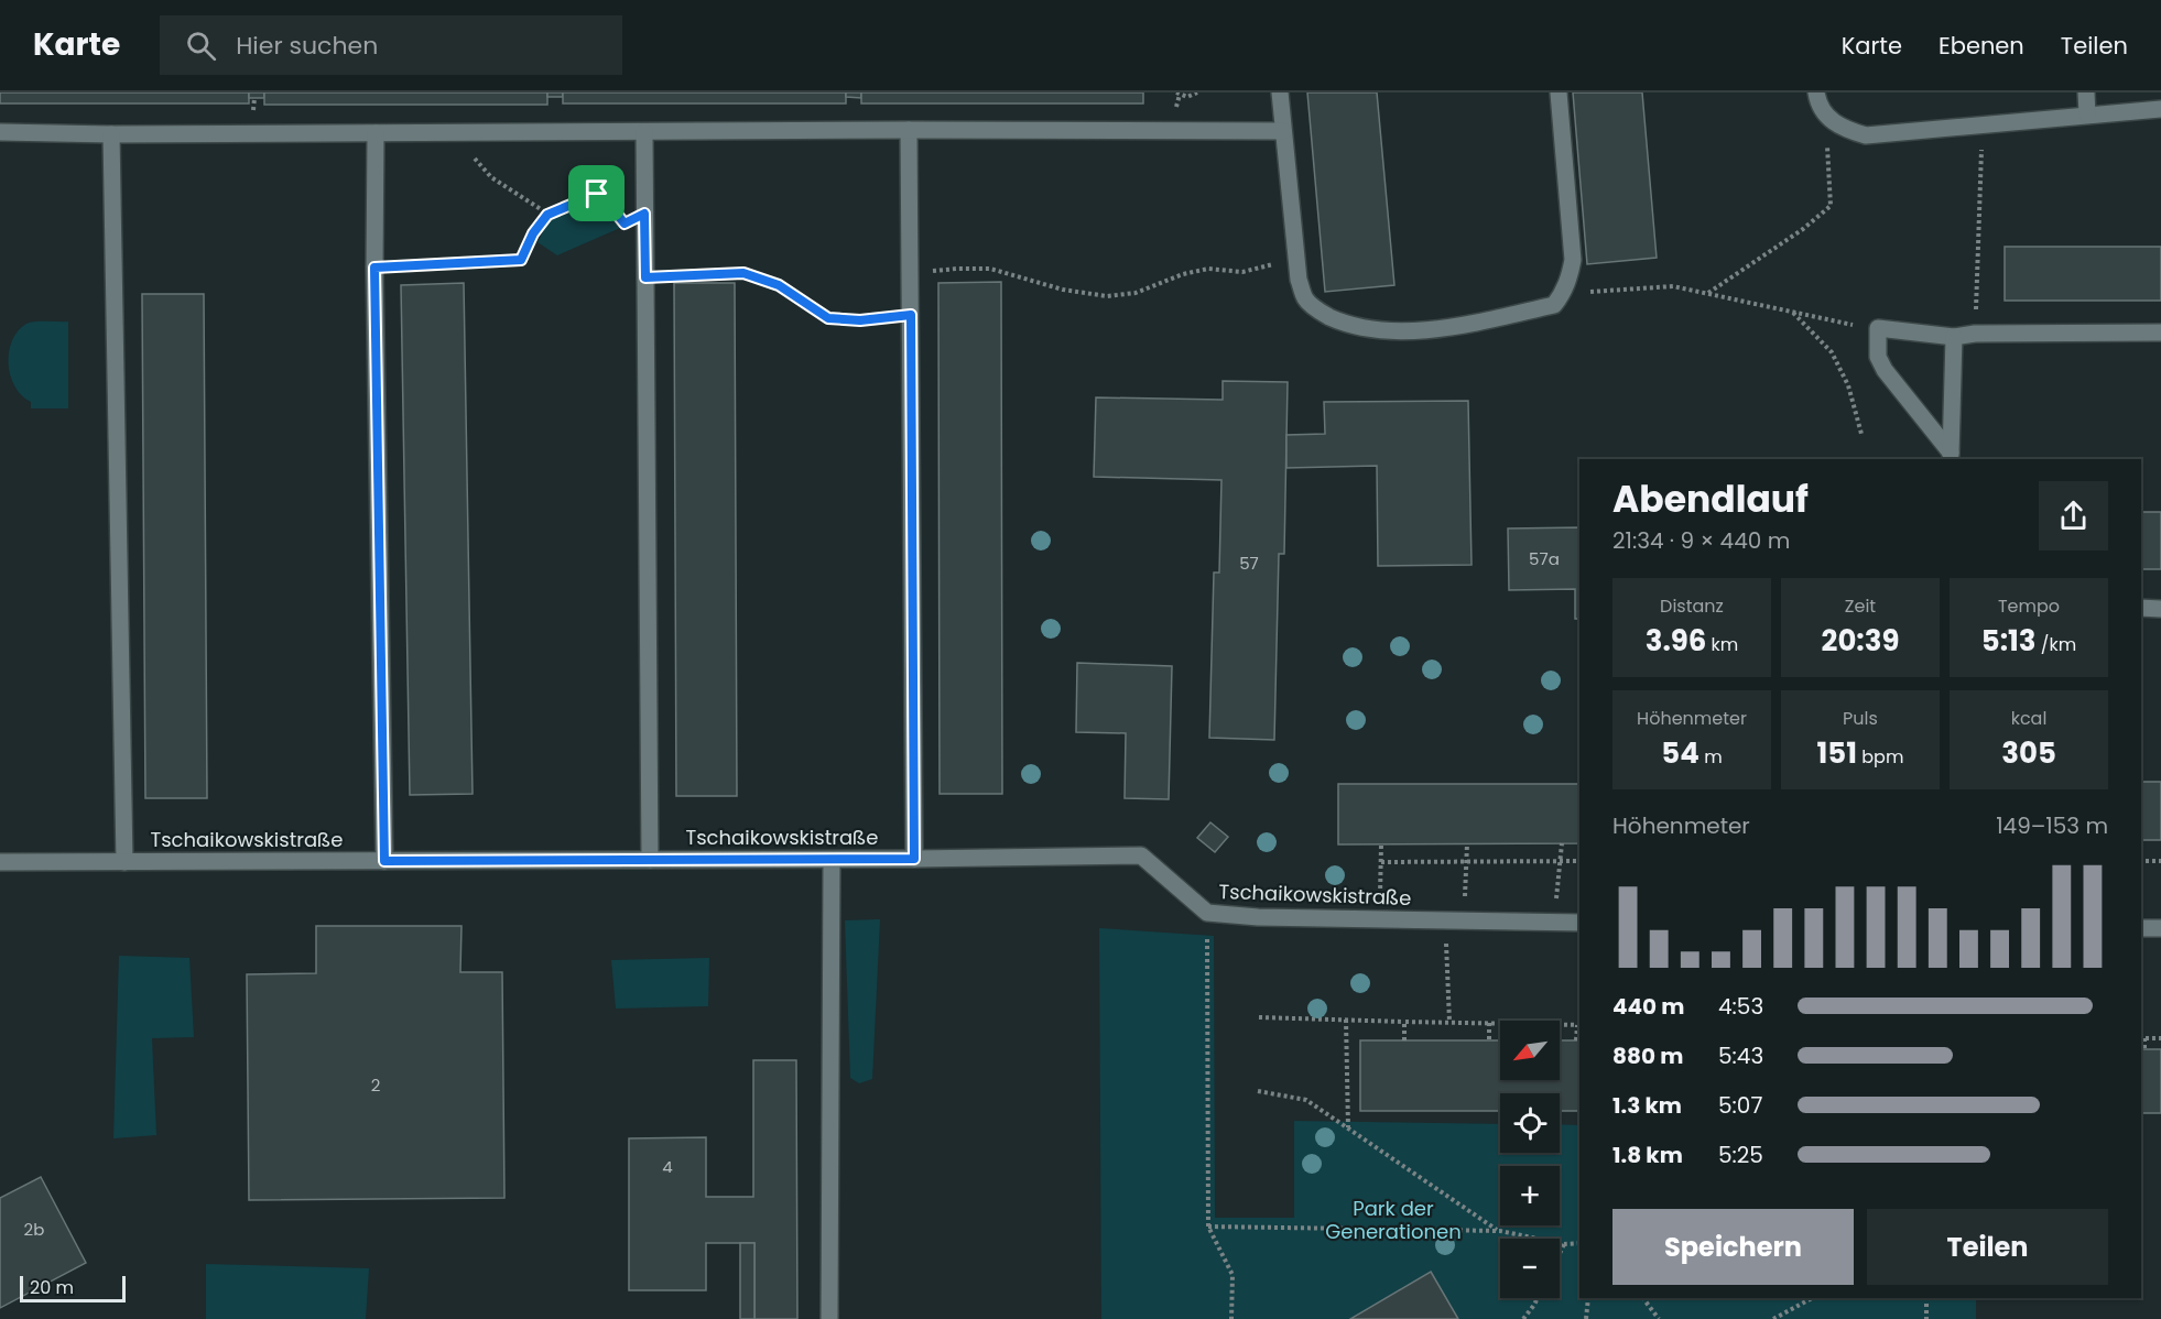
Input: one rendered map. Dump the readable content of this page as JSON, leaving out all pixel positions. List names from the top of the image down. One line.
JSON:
{"streets":{"street":["Tschaikowskistraße"]},"parks":["Park der Generationen"],"house_numbers":["57a","57","2","4","2b"],"scale_bar":"20 m","north":"bottom left","page":{"header":"Karte","search":"Hier suchen","nav":["Karte","Ebenen","Teilen"],"heading":["Abendlauf","21:34 · 9 × 440 m"],"stats":[["Distanz","3.96 km"],["Zeit","20:39"],["Tempo","5:13 /km"],["Höhenmeter","54 m"],["Puls","151 bpm"],["kcal","305"]],"chart":["Höhenmeter","149–153 m"],"list":[{"name":"440 m","note":"4:53"},{"name":"880 m","note":"5:43"},{"name":"1.3 km","note":"5:07"},{"name":"1.8 km","note":"5:25"}],"map_buttons":["+","−"],"buttons":["Speichern","Teilen"],"scale":"20 m"}}
